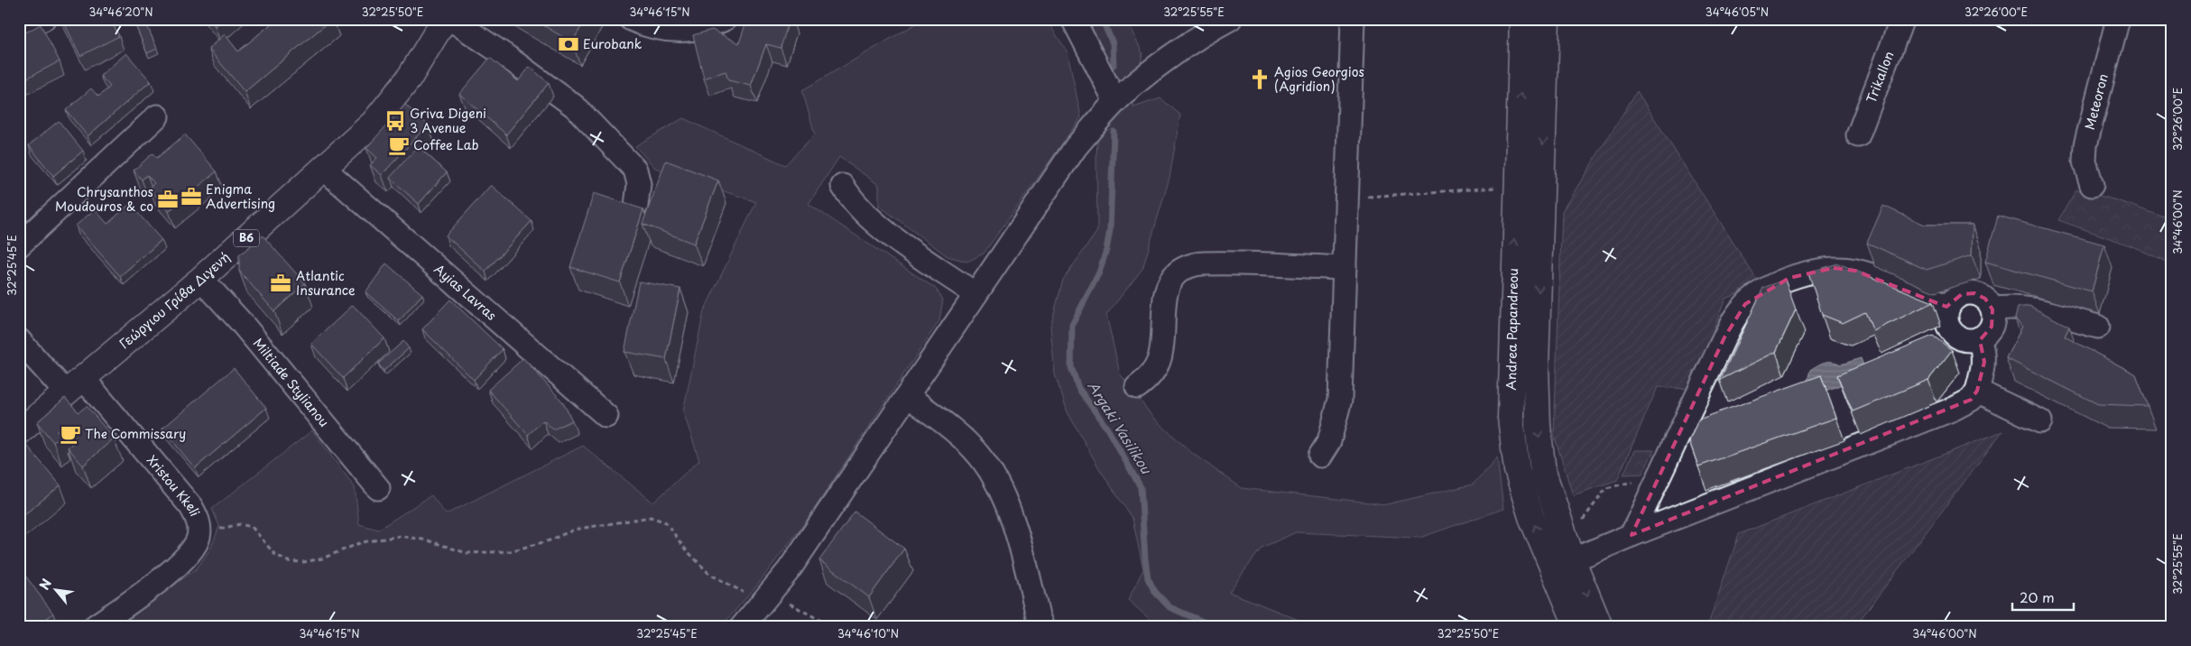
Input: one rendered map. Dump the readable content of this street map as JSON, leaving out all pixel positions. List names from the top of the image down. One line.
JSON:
{"streets":{"street":["Trikallon","Meteoron","B6","Ayias Lavras","Γεώργιου Γρίβα Διγενή","Andrea Papandreou","Miltiade Stylianou","Xristou Kkeli"]},"crossings":[["Ayias Lavras","Γεώργιου Γρίβα Διγενή"],["Γεώργιου Γρίβα Διγενή","Miltiade Stylianou"],["Γεώργιου Γρίβα Διγενή","Xristou Kkeli"]],"water":["Argaki Vasilikou"],"places":{"bank":["Eurobank"],"church":["Agios Georgios (Agridion)"],"bus stop":["Griva Digeni 3 Avenue"],"cafe":["Coffee Lab","The Commissary"],"office":["Enigma Advertising","Chrysanthos Moudouros & co","Atlantic Insurance"]},"scale_bar":"20 m","north":"top left","coordinates":["34°46'20\"N","32°25'50\"E","34°46'15\"N","32°25'55\"E","34°46'05\"N","32°26'00\"E","34°46'00\"N","32°25'45\"E","34°46'10\"N"]}
